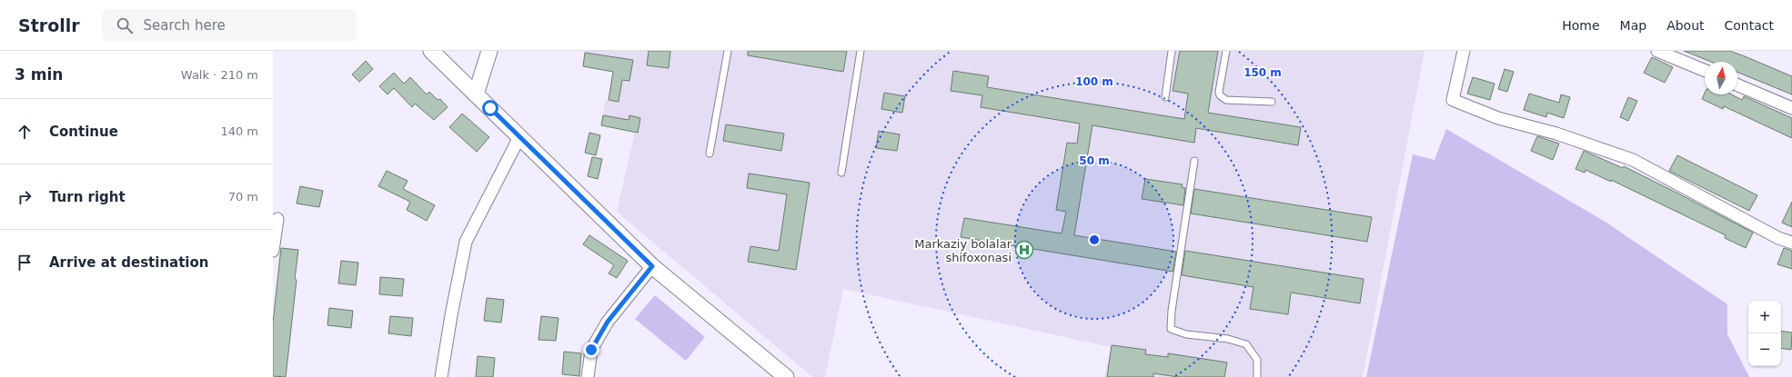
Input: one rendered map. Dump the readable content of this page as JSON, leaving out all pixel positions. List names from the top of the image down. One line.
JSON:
{"places":{"hospital":["Markaziy bolalar shifoxonasi"]},"north":"top","page":{"header":"Strollr","search":"Search here","nav":["Home","Map","About","Contact"],"heading":["3 min","Walk · 210 m"],"list":[["Continue","140 m"],["Turn right","70 m"],"Arrive at destination"],"map_buttons":["+","−"]},"rings":["150 m","100 m","50 m"]}
